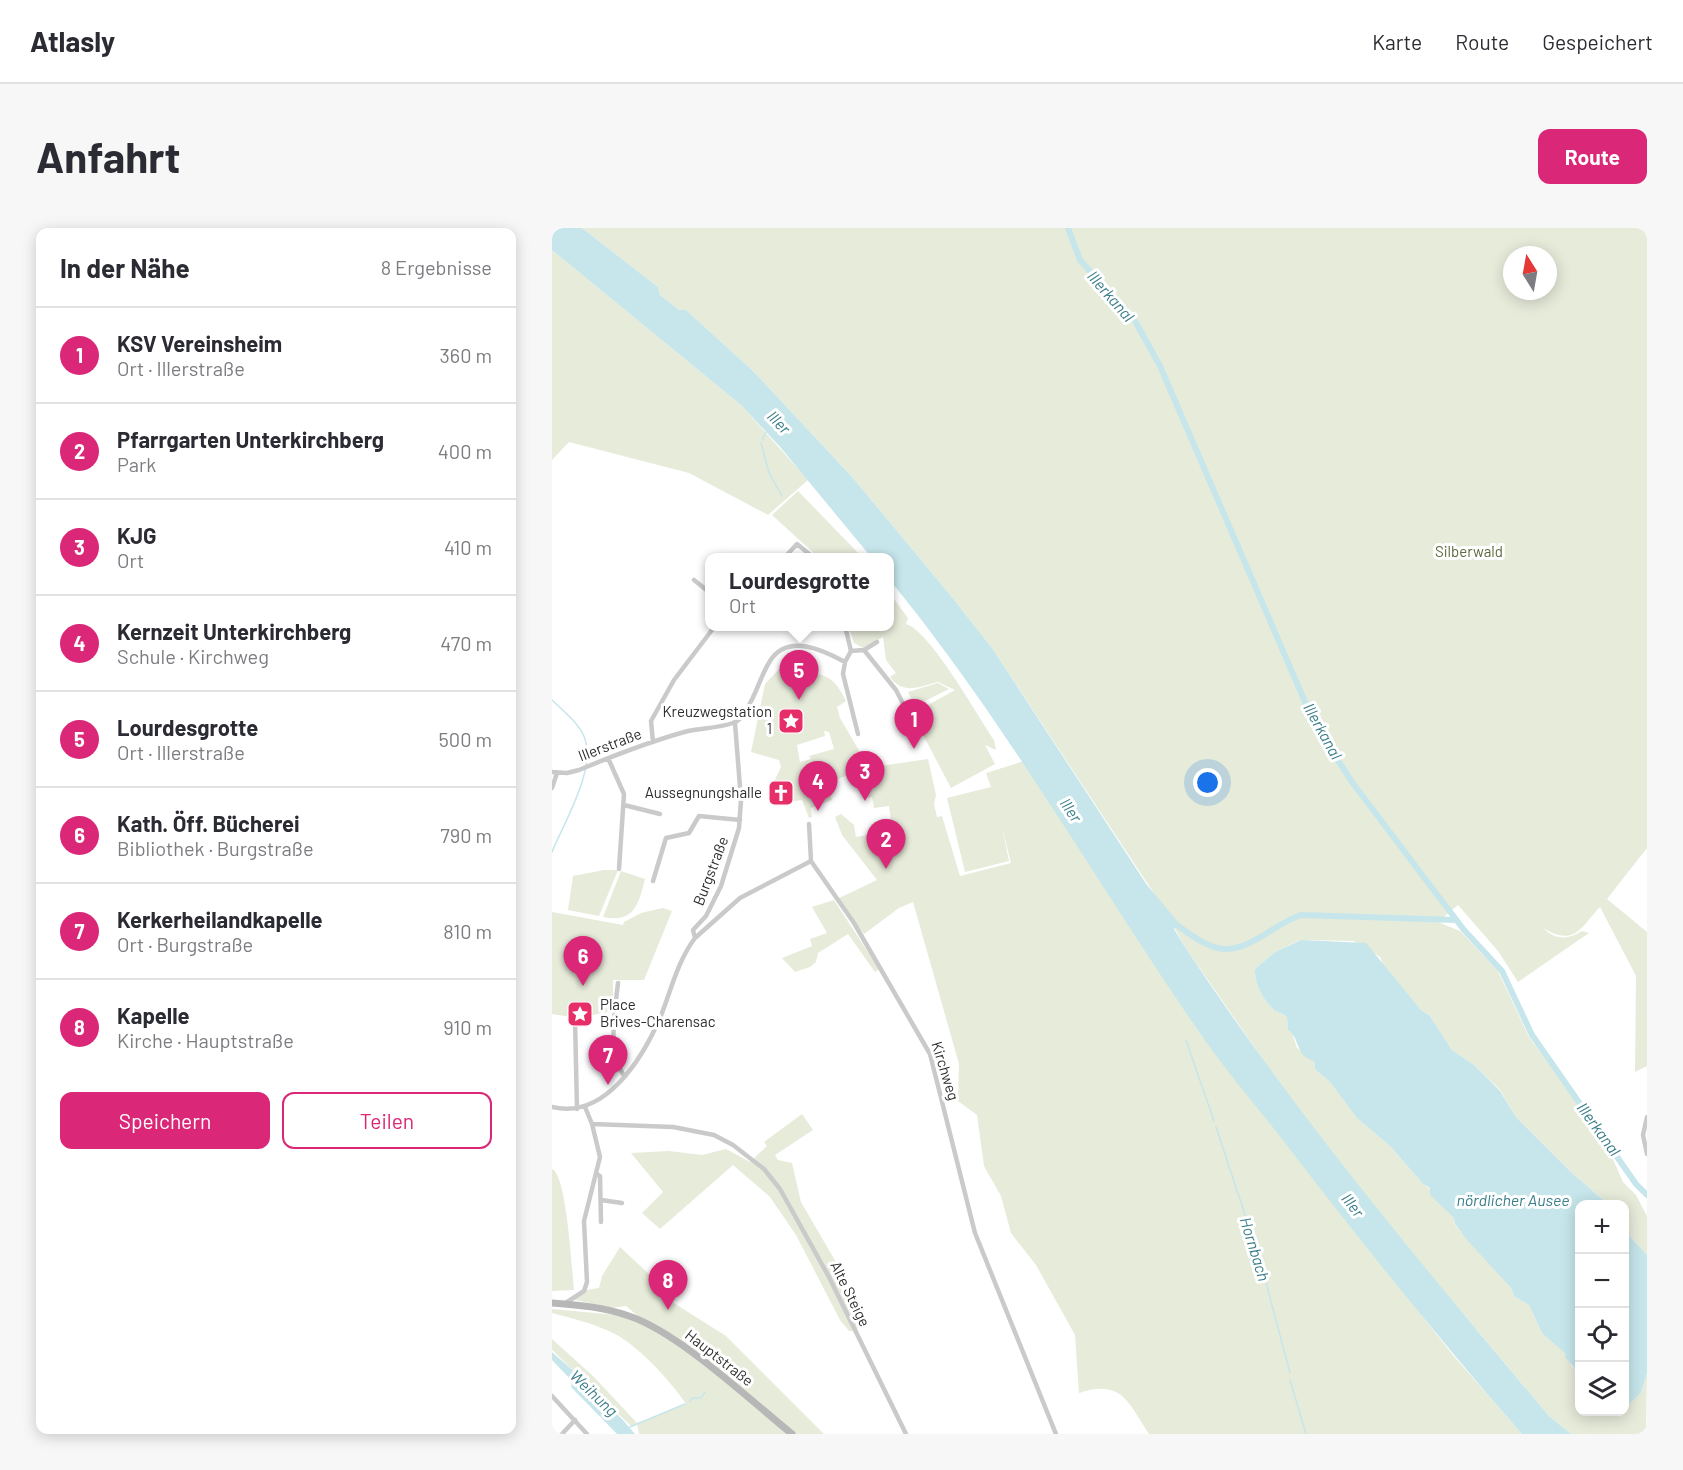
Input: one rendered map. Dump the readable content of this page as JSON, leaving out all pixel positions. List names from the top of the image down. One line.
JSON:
{"streets":{"main road":["Hauptstraße"],"street":["Illerstraße","Burgstraße","Kirchweg","Alte Steige"]},"crossings":[["Illerstraße","Burgstraße"]],"water":["Illerkanal","Iller","nördlicher Ausee","Hornbach","Weihung"],"parks":["Silberwald"],"places":{"place":["Kreuzwegstation 1","Place Brives-Charensac"],"church":["Aussegnungshalle"]},"north":"top","page":{"header":"Atlasly","nav":["Karte","Route","Gespeichert"],"buttons":["Route",["Speichern","Teilen"]],"title":"Anfahrt","heading":["In der Nähe","8 Ergebnisse"],"list":[{"mark":"1","name":"KSV Vereinsheim","note":"Ort · Illerstraße","value":"360 m"},{"mark":"2","name":"Pfarrgarten Unterkirchberg","note":"Park","value":"400 m"},{"mark":"3","name":"KJG","note":"Ort","value":"410 m"},{"mark":"4","name":"Kernzeit Unterkirchberg","note":"Schule · Kirchweg","value":"470 m"},{"mark":"5","name":"Lourdesgrotte","note":"Ort · Illerstraße","value":"500 m"},{"mark":"6","name":"Kath. Öff. Bücherei","note":"Bibliothek · Burgstraße","value":"790 m"},{"mark":"7","name":"Kerkerheilandkapelle","note":"Ort · Burgstraße","value":"810 m"},{"mark":"8","name":"Kapelle","note":"Kirche · Hauptstraße","value":"910 m"}],"popup":["Lourdesgrotte","Ort"],"pins":["5","1","3","4","2","6","7","8"],"map_buttons":["+","−"]}}
